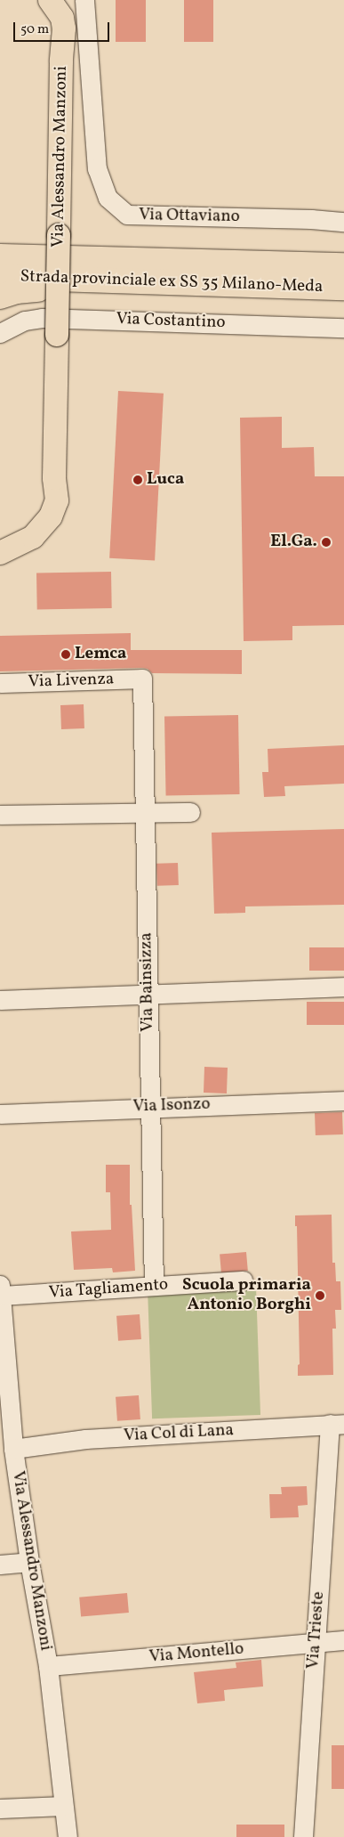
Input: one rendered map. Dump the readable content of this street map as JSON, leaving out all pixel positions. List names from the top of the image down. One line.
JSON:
{"streets":{"highway":["Strada provinciale ex SS 35 Milano-Meda"],"main road":["Via Alessandro Manzoni"],"street":["Via Ottaviano","Via Costantino","Via Livenza","Via Bainsizza","Via Isonzo","Via Tagliamento","Via Col di Lana","Via Trieste","Via Montello"]},"crossings":[["Via Alessandro Manzoni","Via Tagliamento"],["Via Alessandro Manzoni","Via Col di Lana"],["Via Alessandro Manzoni","Via Montello"],["Via Livenza","Via Bainsizza"],["Via Bainsizza","Via Isonzo"],["Via Bainsizza","Via Tagliamento"],["Via Col di Lana","Via Trieste"],["Via Trieste","Via Montello"]],"places":["Luca","El.Ga.","Lemca","Scuola primaria Antonio Borghi"],"scale_bar":"50 m"}
